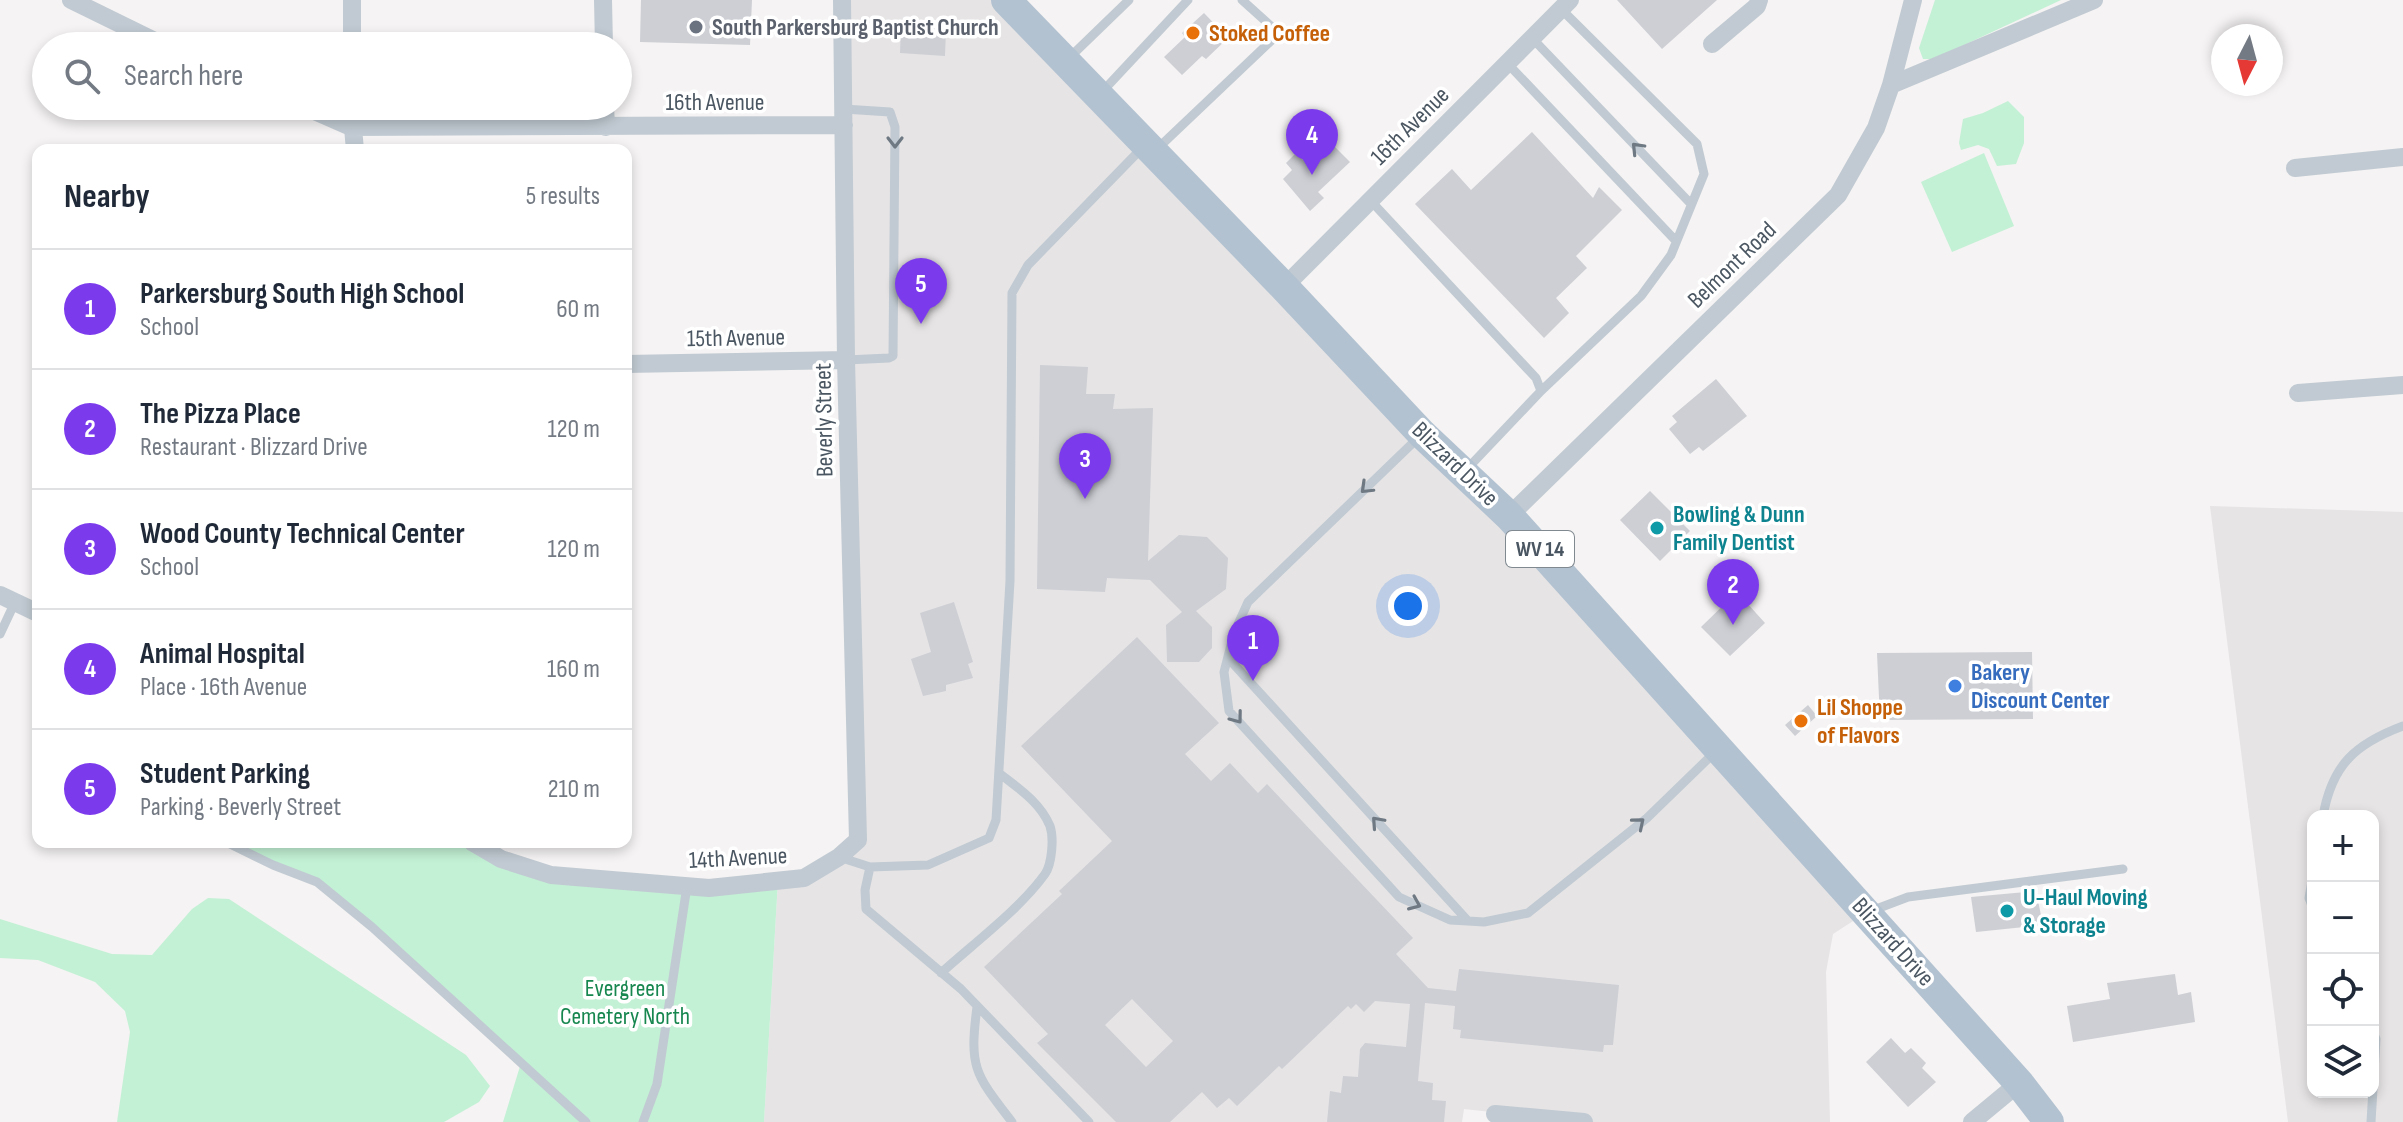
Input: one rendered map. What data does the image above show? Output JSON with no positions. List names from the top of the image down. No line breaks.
{"streets":{"main road":["Blizzard Drive","WV 14"],"street":["16th Avenue","Belmont Road","15th Avenue","Beverly Street","14th Avenue"]},"crossings":[["16th Avenue","Beverly Street"],["16th Avenue","Blizzard Drive"],["Belmont Road","Blizzard Drive"],["15th Avenue","Beverly Street"],["Beverly Street","14th Avenue"]],"parks":["Evergreen Cemetery North"],"places":["South Parkersburg Baptist Church","Stoked Coffee","Bowling & Dunn Family Dentist","Bakery Discount Center","Lil Shoppe of Flavors","U-Haul Moving & Storage"],"north":"bottom","page":{"search":"Search here","pins":["4","5","3","2","1"],"heading":["Nearby","5 results"],"list":[{"mark":"1","name":"Parkersburg South High School","note":"School","value":"60 m"},{"mark":"2","name":"The Pizza Place","note":"Restaurant · Blizzard Drive","value":"120 m"},{"mark":"3","name":"Wood County Technical Center","note":"School","value":"120 m"},{"mark":"4","name":"Animal Hospital","note":"Place · 16th Avenue","value":"160 m"},{"mark":"5","name":"Student Parking","note":"Parking · Beverly Street","value":"210 m"}],"map_buttons":["+","−"]}}
